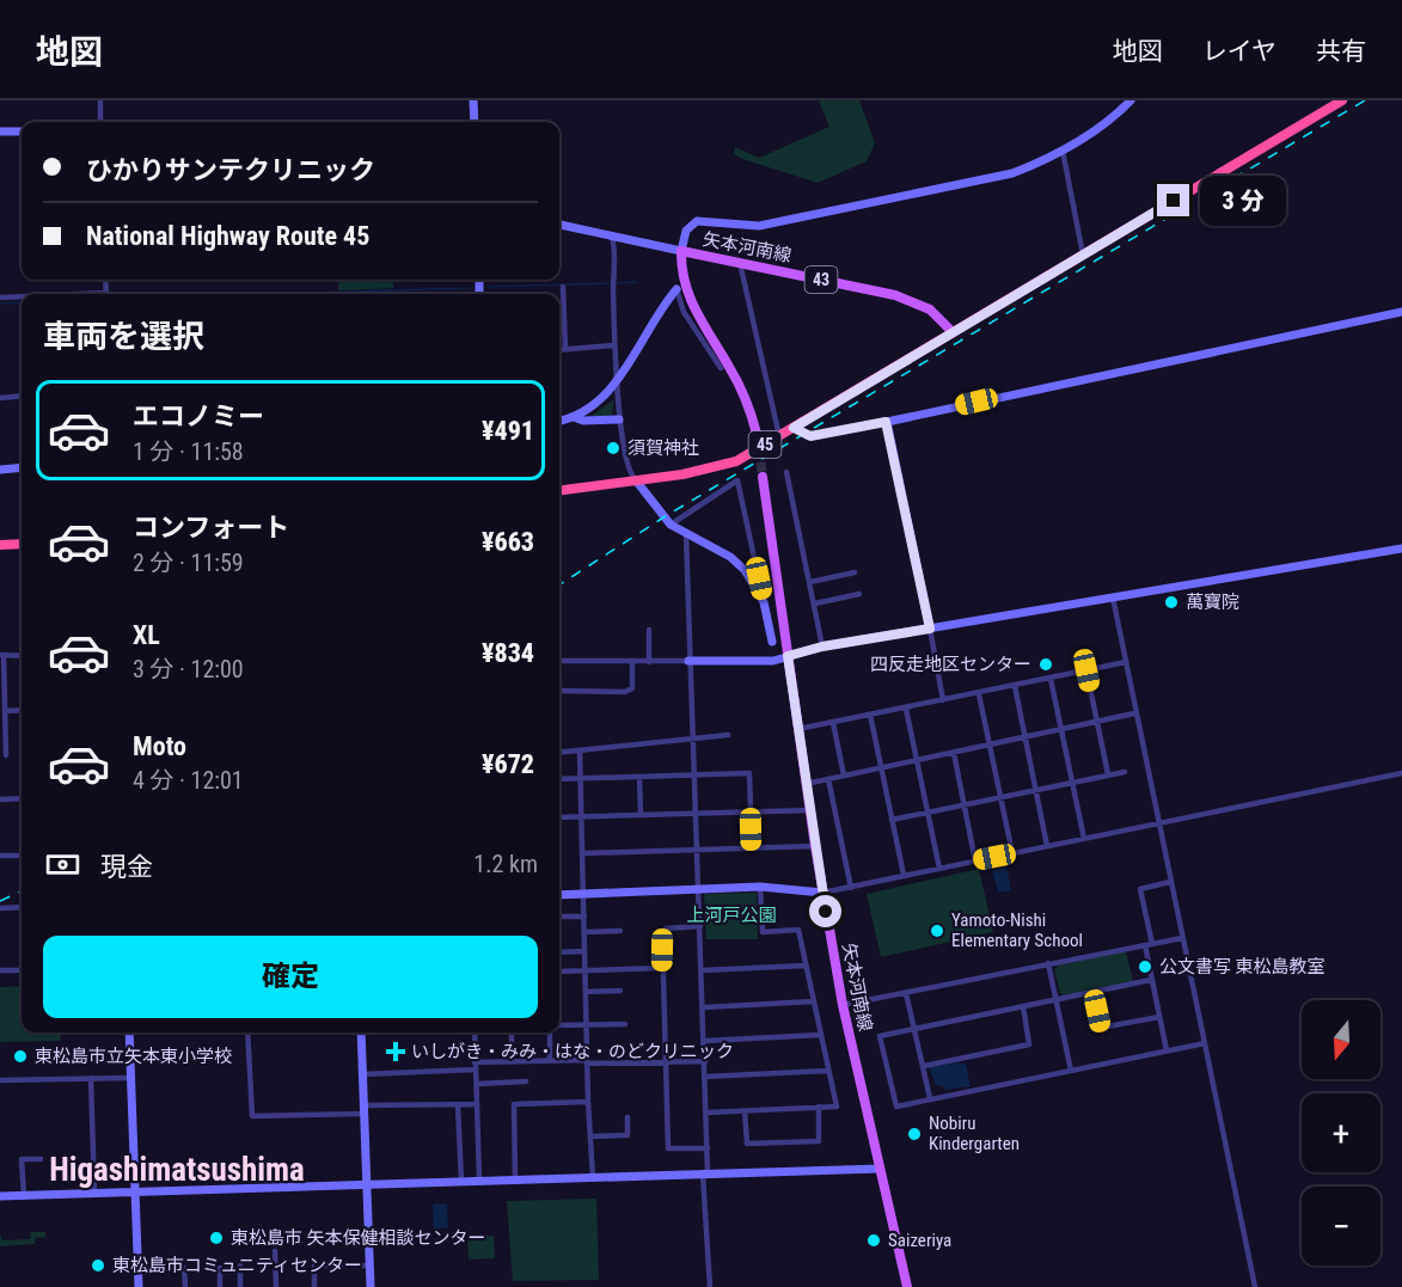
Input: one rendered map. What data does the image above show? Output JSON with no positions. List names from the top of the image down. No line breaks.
{"streets":{"highway":["45"],"main road":["矢本河南線","43"]},"crossings":[["矢本河南線","45"]],"districts":["Higashimatsushima"],"parks":["上河戸公園"],"places":{"other":["須賀神社","萬寶院","四反走地区センター","Yamoto-Nishi Elementary School","公文書写 東松島教室","東松島市立矢本東小学校","Nobiru Kindergarten","東松島市 矢本保健相談センター","Saizeriya","東松島市コミュニティセンター"],"health":["いしがき・みみ・はな・のどクリニック"]},"north":"bottom","page":{"header":"地図","nav":["地図","レイヤ","共有"],"banner":["ひかりサンテクリニック","National Highway Route 45"],"bubble":"3 分","heading":"車両を選択","list":[{"name":"エコノミー","note":"1 分 · 11:58","value":"¥491"},{"name":"コンフォート","note":"2 分 · 11:59","value":"¥663"},{"name":"XL","note":"3 分 · 12:00","value":"¥834"},{"name":"Moto","note":"4 分 · 12:01","value":"¥672"}],"pay":["現金","1.2 km"],"buttons":"確定","map_buttons":["+","−"]}}
